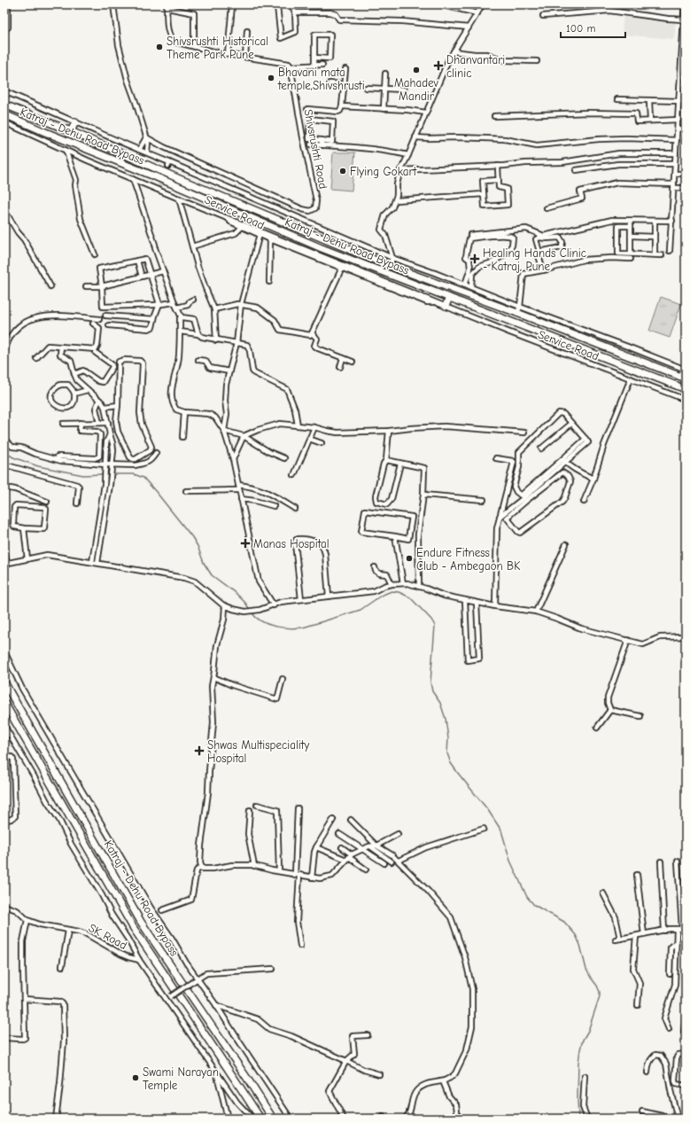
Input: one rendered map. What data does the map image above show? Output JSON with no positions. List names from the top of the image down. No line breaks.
{"streets":{"highway":["Katraj - Dehu Road Bypass"],"street":["Shivsrushti Road","Service Road","SK Road"]},"places":{"other":["Shivsrushti Historical Theme Park Pune","Mahadev Mandir","Bhavani mata temple,Shivshrusti","Flying Gokart","Endure Fitness Club - Ambegaon BK","Swami Narayan Temple"],"health":["Dhanvantari clinic","Healing Hands Clinic - Katraj, Pune","Manas Hospital","Shwas Multispeciality Hospital"]},"scale_bar":"100 m"}
